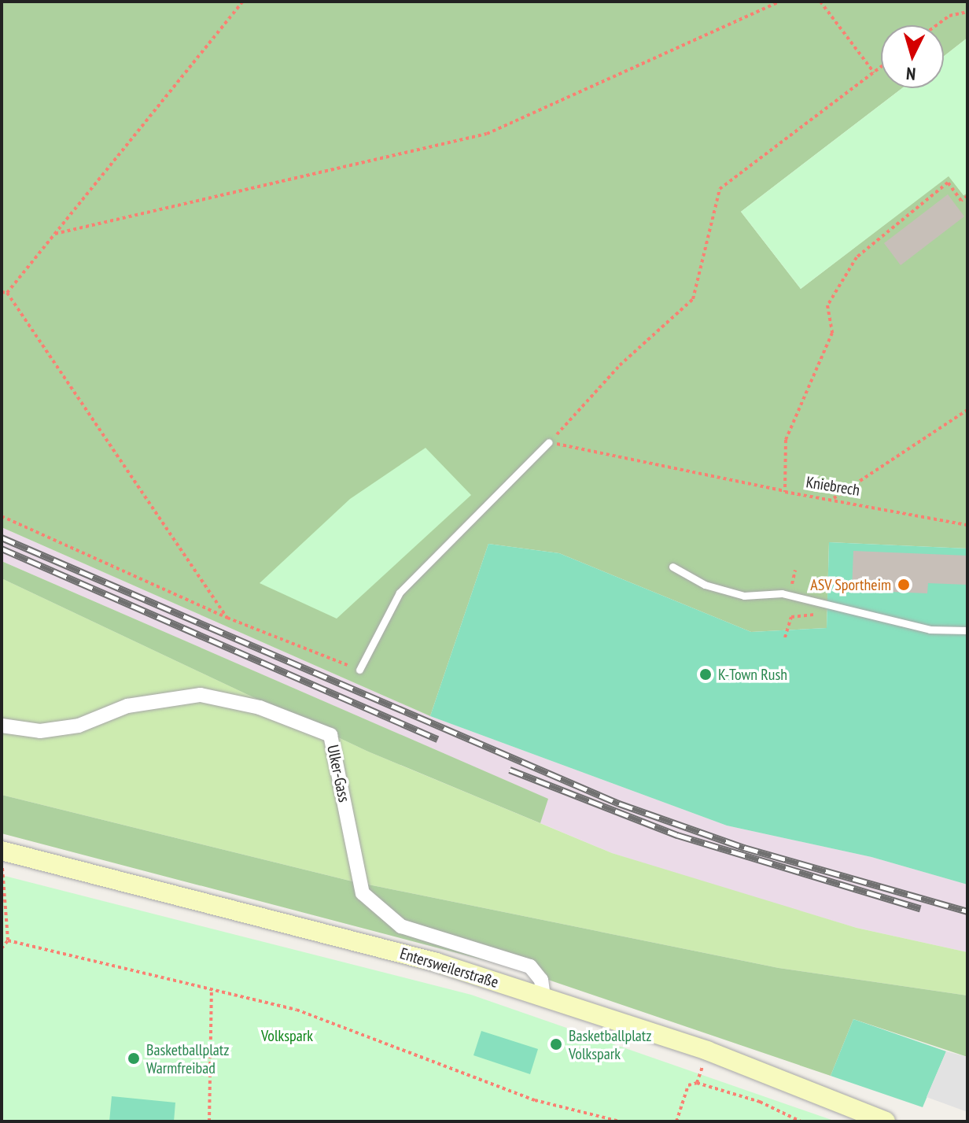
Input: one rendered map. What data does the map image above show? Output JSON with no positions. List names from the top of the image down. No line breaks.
{"streets":{"main road":["Entersweilerstraße"],"street":["Ulker-Gass"],"path":["Kniebrech"]},"crossings":[["Ulker-Gass","Entersweilerstraße"]],"parks":["Volkspark"],"places":["ASV Sportheim","K-Town Rush","Basketballplatz Volkspark","Basketballplatz Warmfreibad"],"north":"bottom"}
